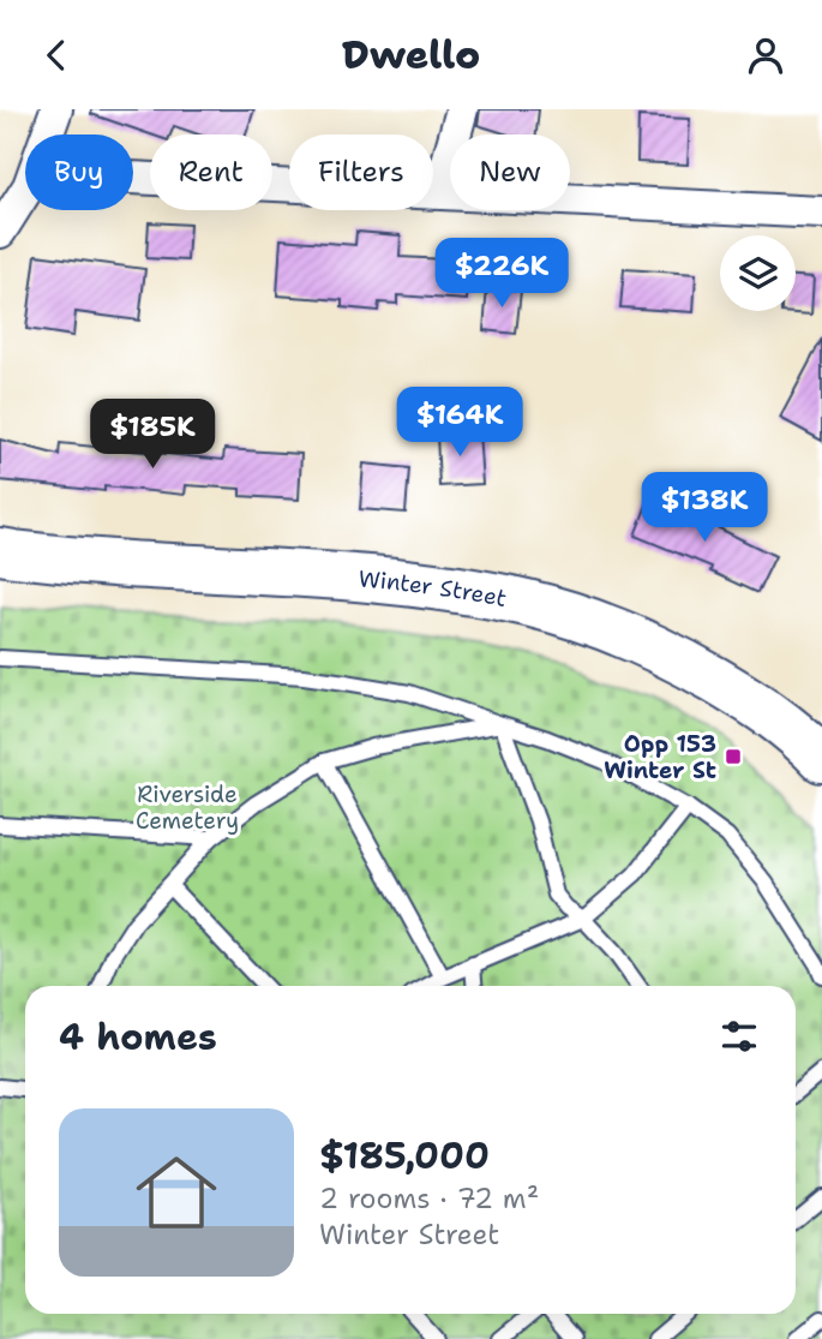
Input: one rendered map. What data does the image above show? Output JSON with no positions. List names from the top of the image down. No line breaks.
{"streets":{"main road":["Winter Street"]},"parks":["Riverside Cemetery"],"places":{"transit":["Opp 153 Winter St"]},"page":{"header":"Dwello","chip":["Buy","Rent","Filters","New"],"price":["$226K","$164K","$185K","$138K"],"heading":"4 homes","list":[{"name":"$185,000","note":"2 rooms · 72 m² · Winter Street"}]}}
